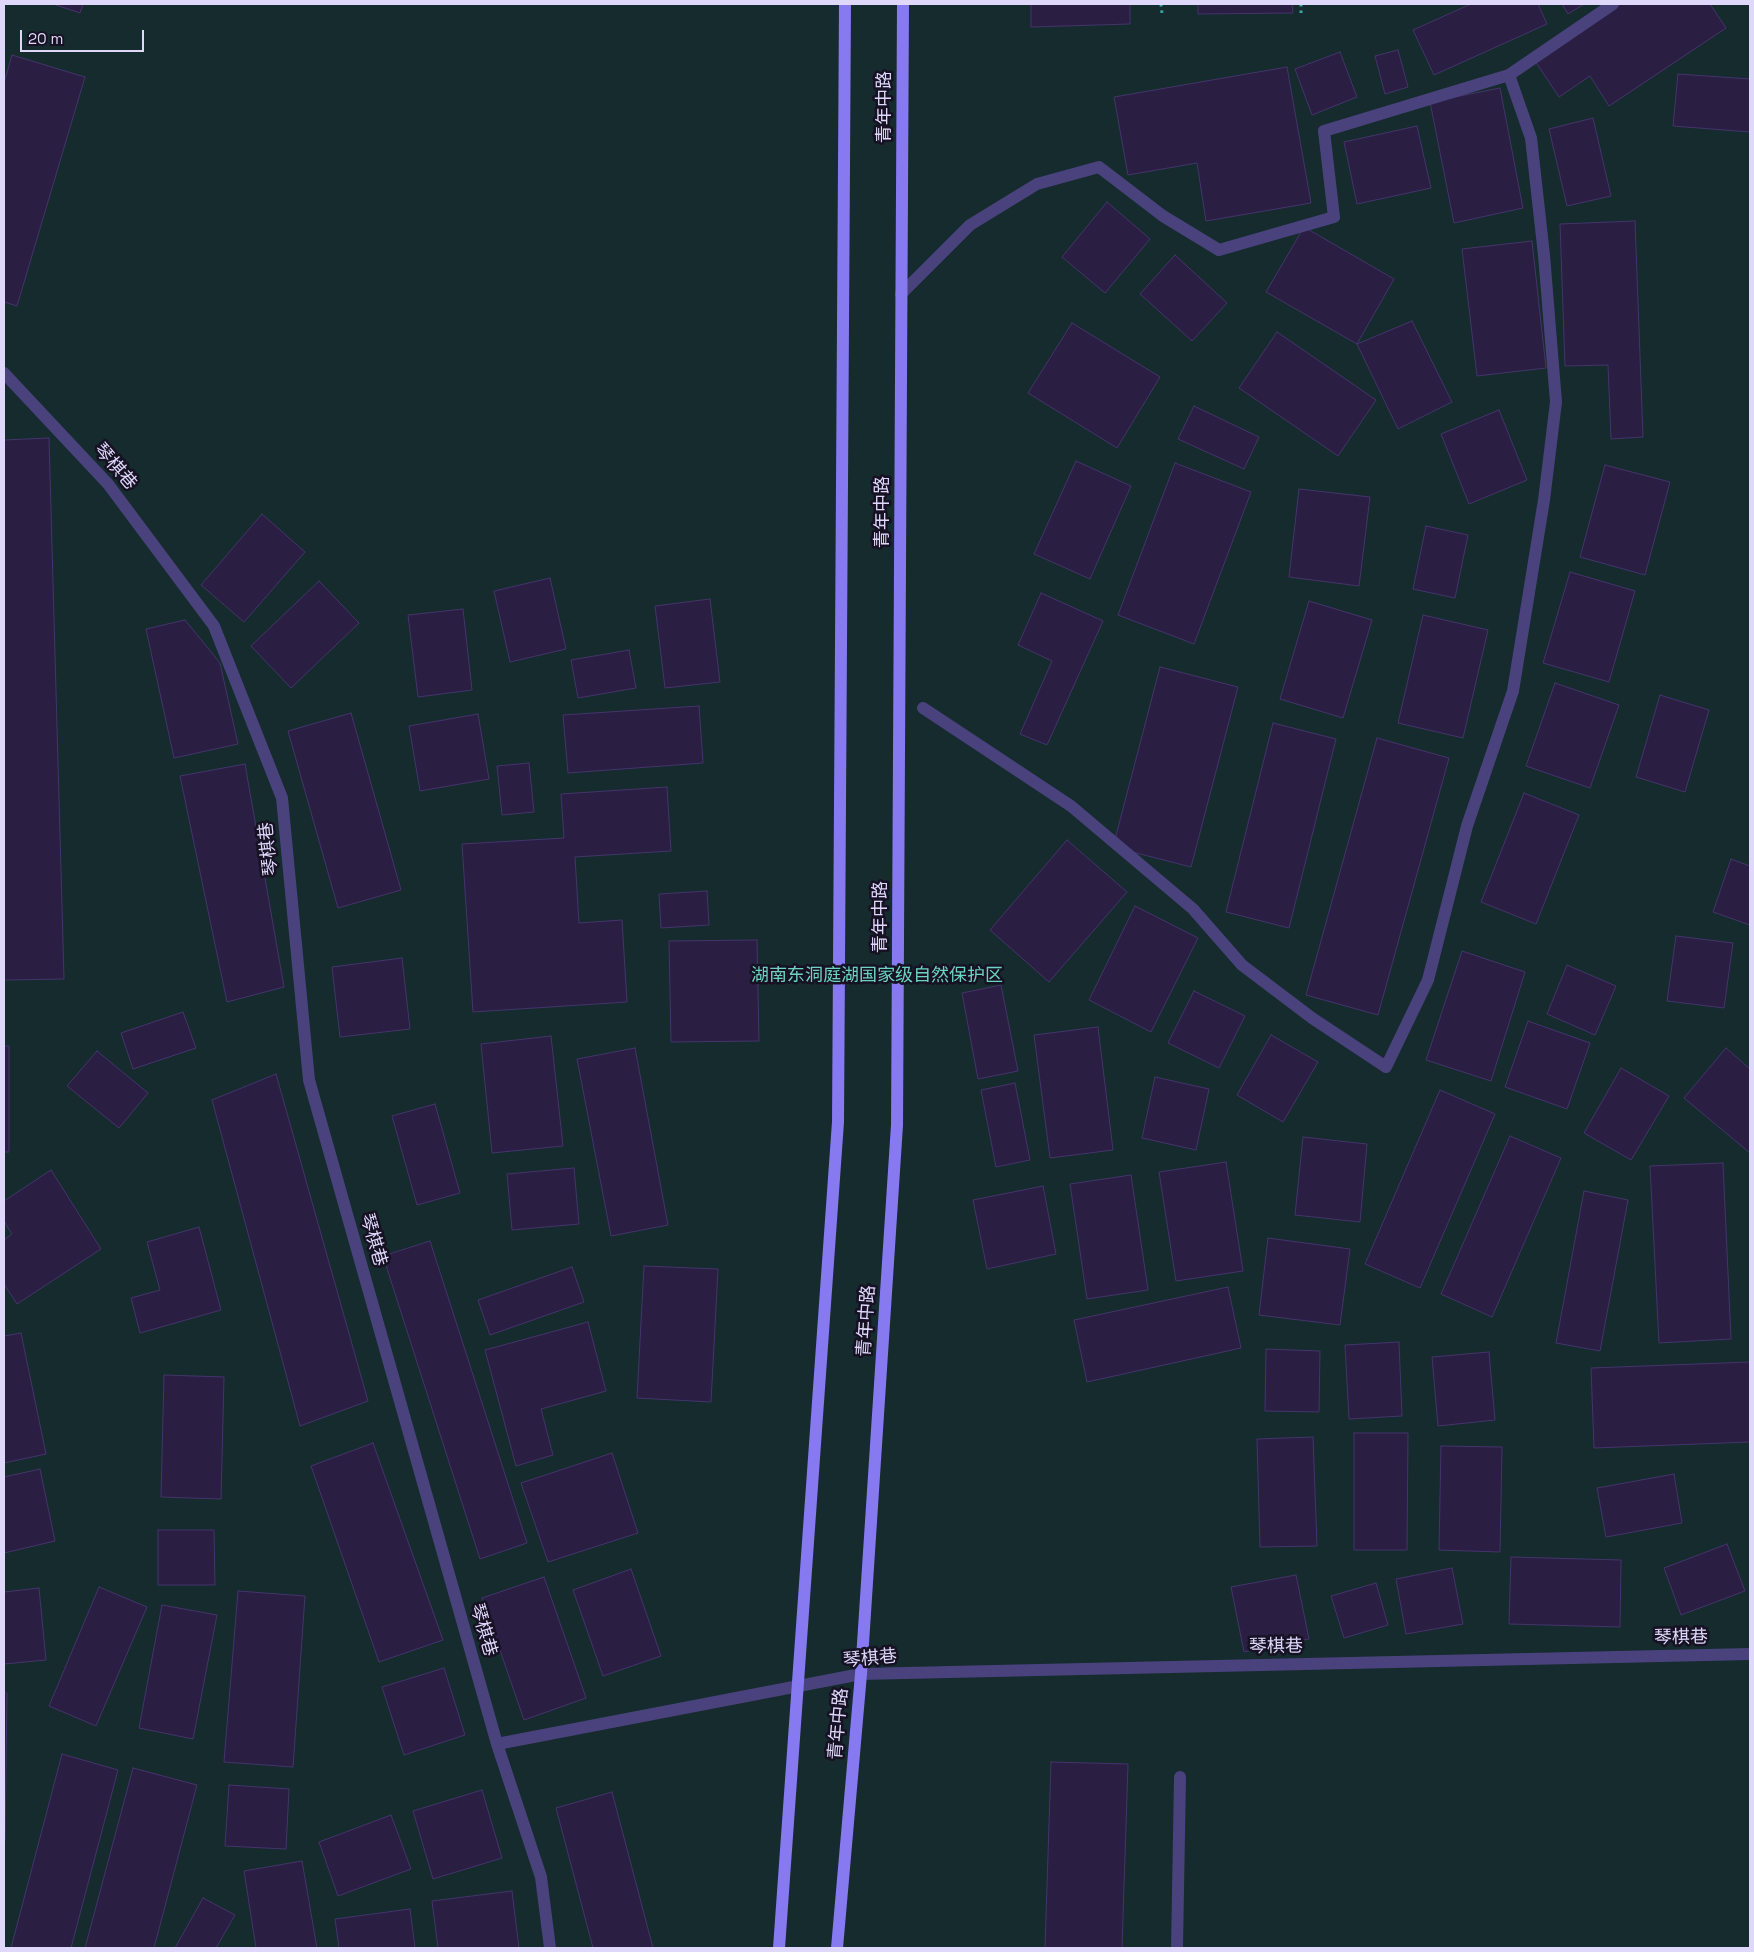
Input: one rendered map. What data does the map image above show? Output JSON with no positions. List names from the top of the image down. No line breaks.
{"streets":{"main road":["青年中路"],"street":["琴棋巷"]},"crossings":[["青年中路","琴棋巷"]],"parks":["湖南东洞庭湖国家级自然保护区"],"scale_bar":"20 m"}
